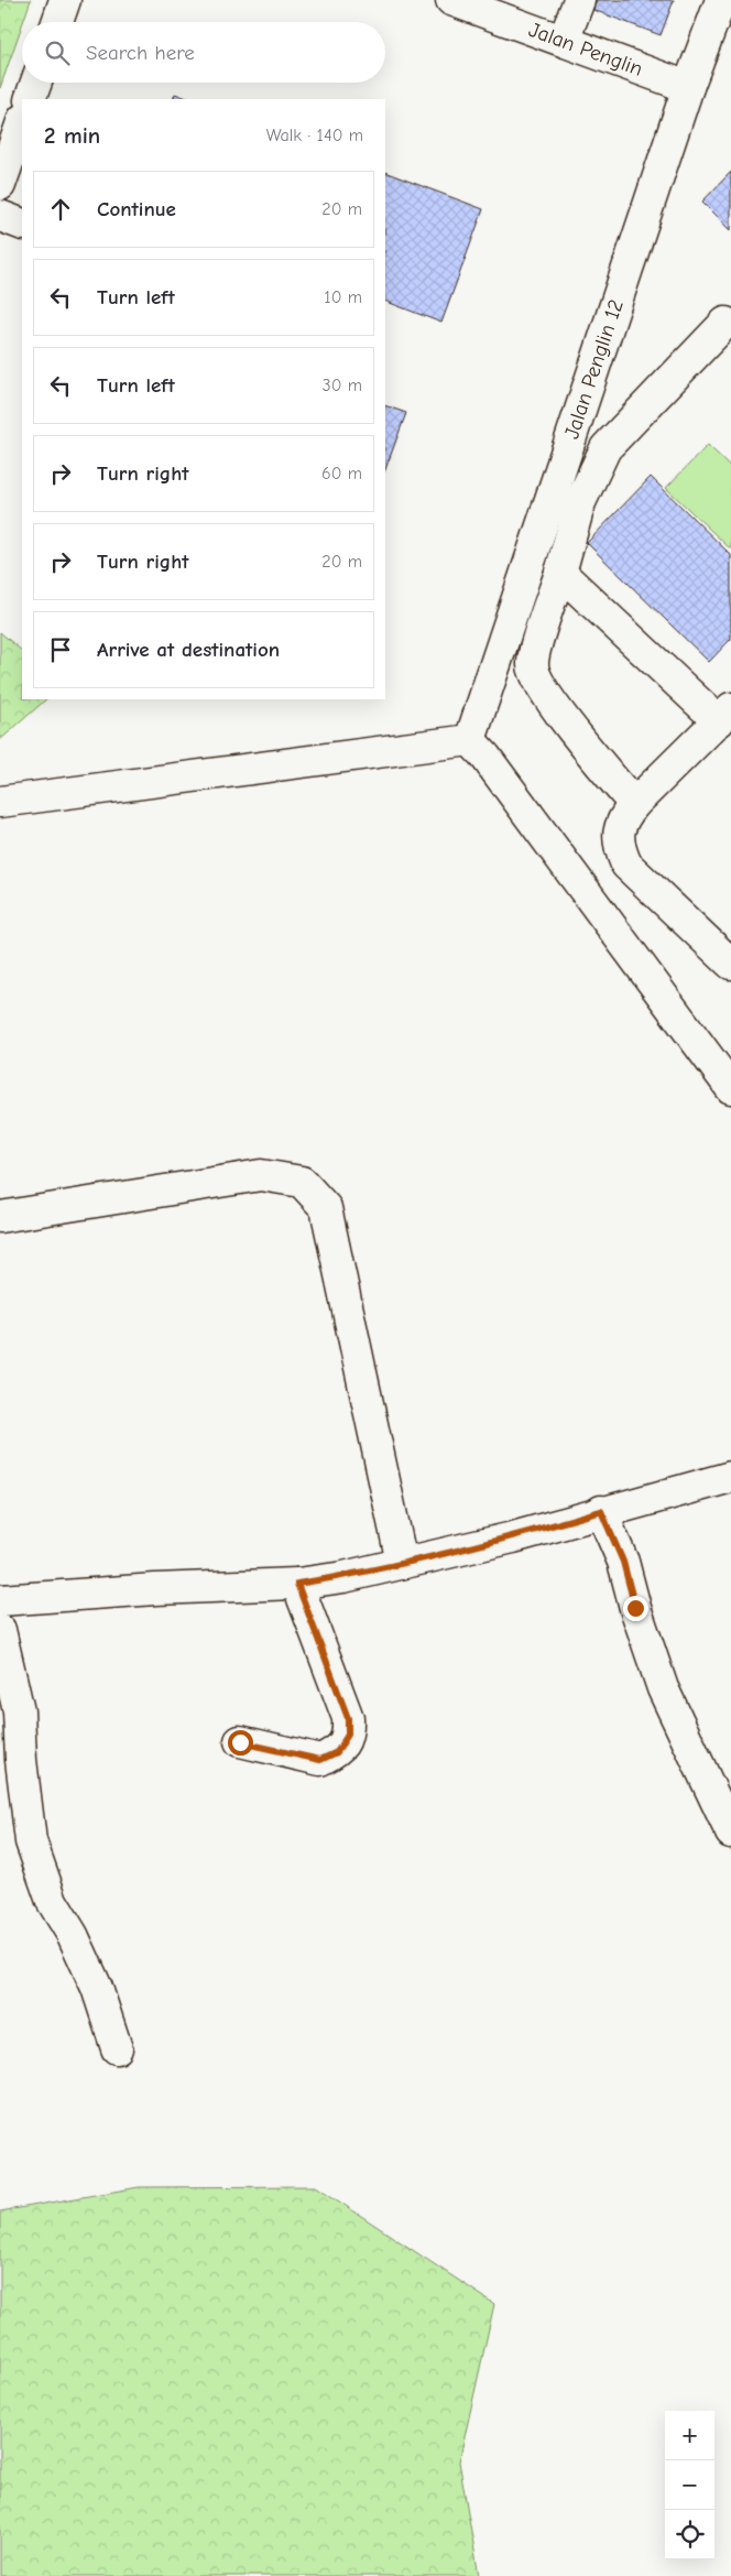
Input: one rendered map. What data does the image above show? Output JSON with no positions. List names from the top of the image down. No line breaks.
{"streets":{"street":["Jalan Penglin","Jalan Penglin 12"]},"crossings":[["Jalan Penglin","Jalan Penglin 12"]],"page":{"search":"Search here","heading":["2 min","Walk · 140 m"],"list":[["Continue","20 m"],["Turn left","10 m"],["Turn left","30 m"],["Turn right","60 m"],["Turn right","20 m"],"Arrive at destination"],"map_buttons":["+","−"]}}
